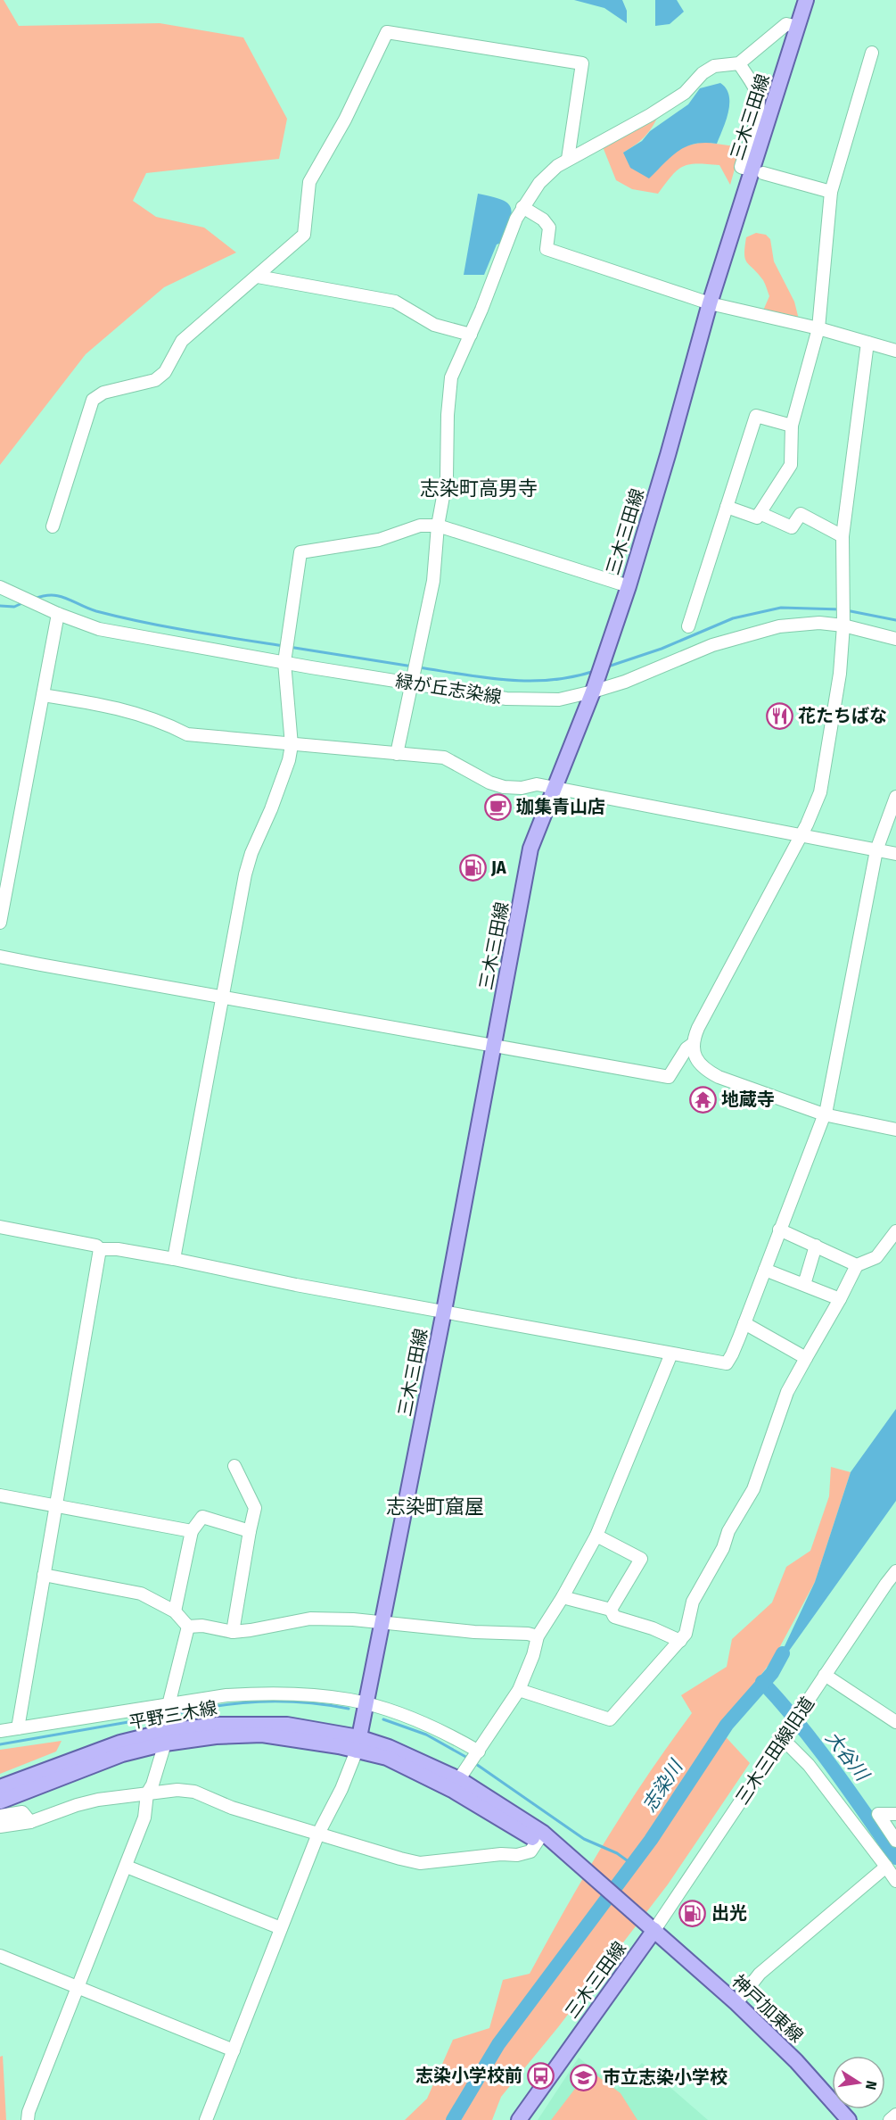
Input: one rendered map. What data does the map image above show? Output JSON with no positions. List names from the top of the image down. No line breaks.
{"streets":{"main road":["三木三田線","平野三木線","神戸加東線"],"street":["緑が丘志染線","三木三田線旧道"]},"crossings":[["三木三田線","緑が丘志染線"],["三木三田線","平野三木線"],["三木三田線","三木三田線旧道"],["三木三田線","神戸加東線"],["三木三田線旧道","神戸加東線"]],"districts":["志染町高男寺","志染町窟屋"],"water":["大谷川","志染川"],"places":{"restaurant":["花たちばな"],"cafe":["珈集青山店"],"fuel station":["JA","出光"],"temple":["地蔵寺"],"bus stop":["志染小学校前"],"school or university":["市立志染小学校"]},"north":"right"}
